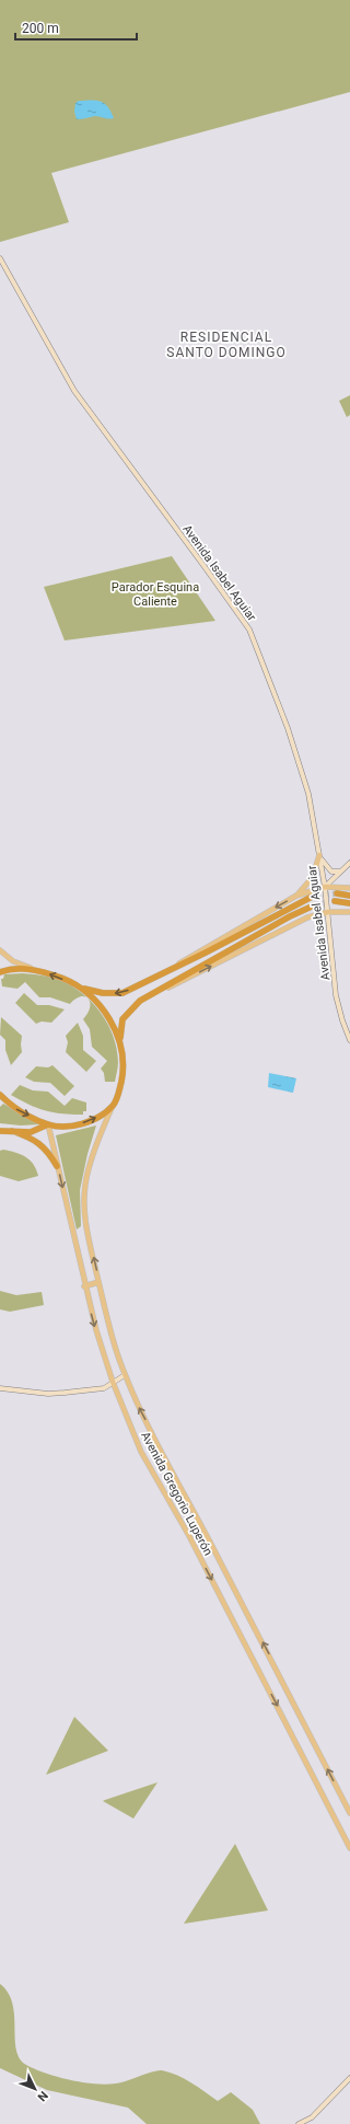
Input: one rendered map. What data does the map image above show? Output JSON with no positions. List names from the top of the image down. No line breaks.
{"streets":{"main road":["Avenida Isabel Aguiar","Avenida Gregorio Luperón"]},"districts":["RESIDENCIAL SANTO DOMINGO"],"parks":["Parador Esquina Caliente"],"scale_bar":"200 m","north":"bottom right"}
